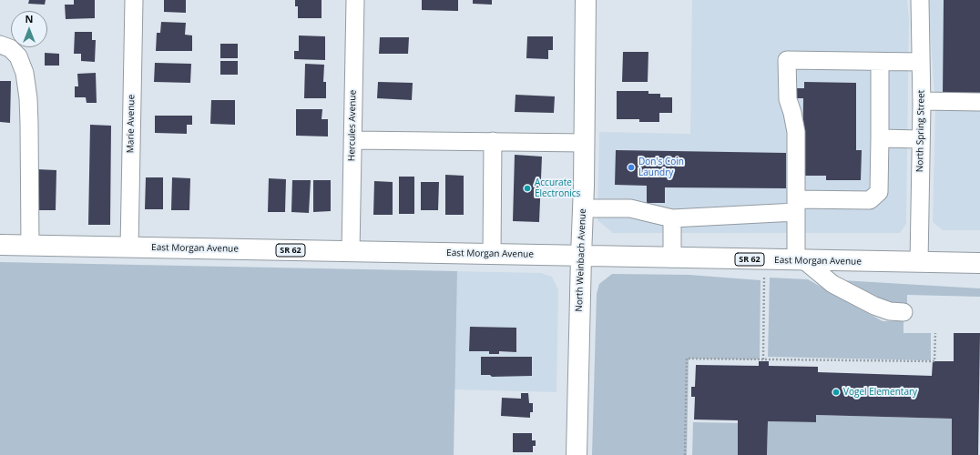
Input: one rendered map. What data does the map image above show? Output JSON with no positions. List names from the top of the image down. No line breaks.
{"streets":{"main road":["East Morgan Avenue","SR 62","North Weinbach Avenue"],"street":["Marie Avenue","Hercules Avenue","North Spring Street"]},"crossings":[["Marie Avenue","East Morgan Avenue"],["Hercules Avenue","East Morgan Avenue"],["North Spring Street","East Morgan Avenue"],["East Morgan Avenue","North Weinbach Avenue"]],"places":["Don's Coin Laundry","Accurate Electronics","Vogel Elementary"],"north":"top"}
